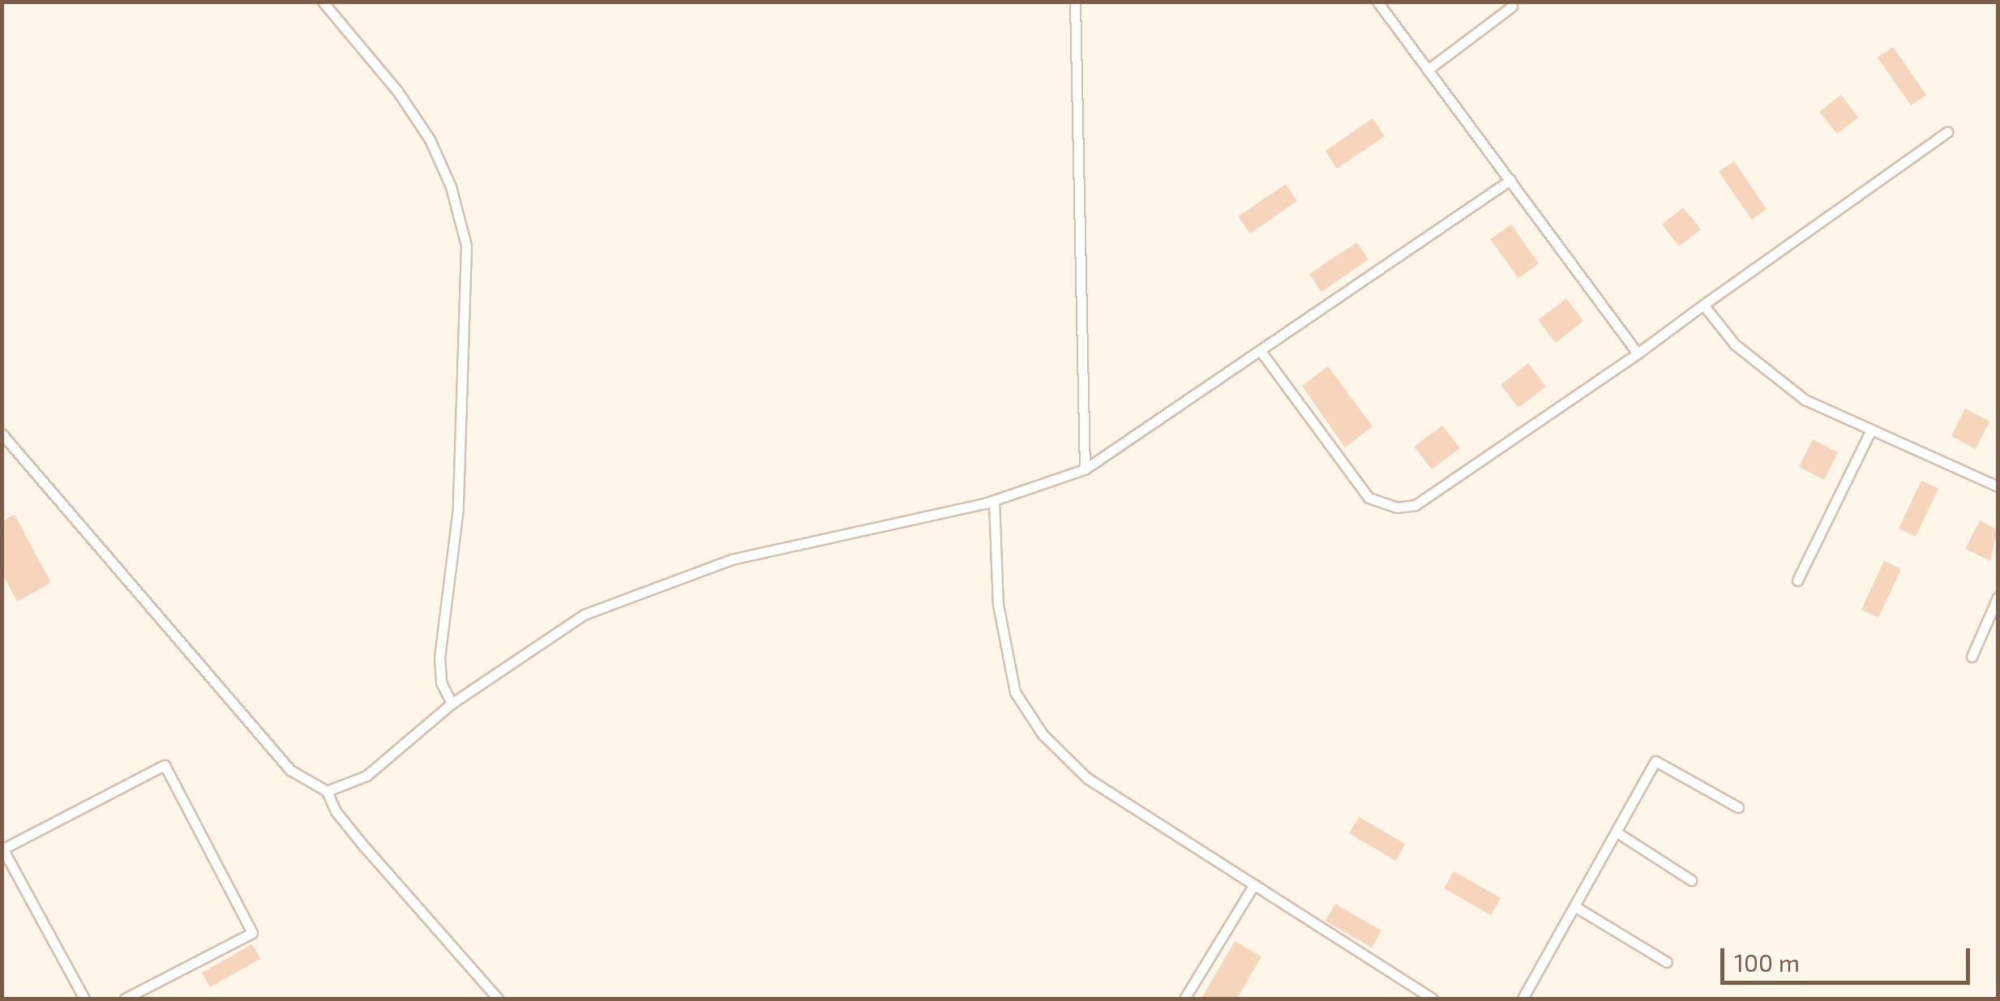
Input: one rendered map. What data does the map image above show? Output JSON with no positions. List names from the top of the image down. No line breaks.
{"scale_bar":"100 m"}
